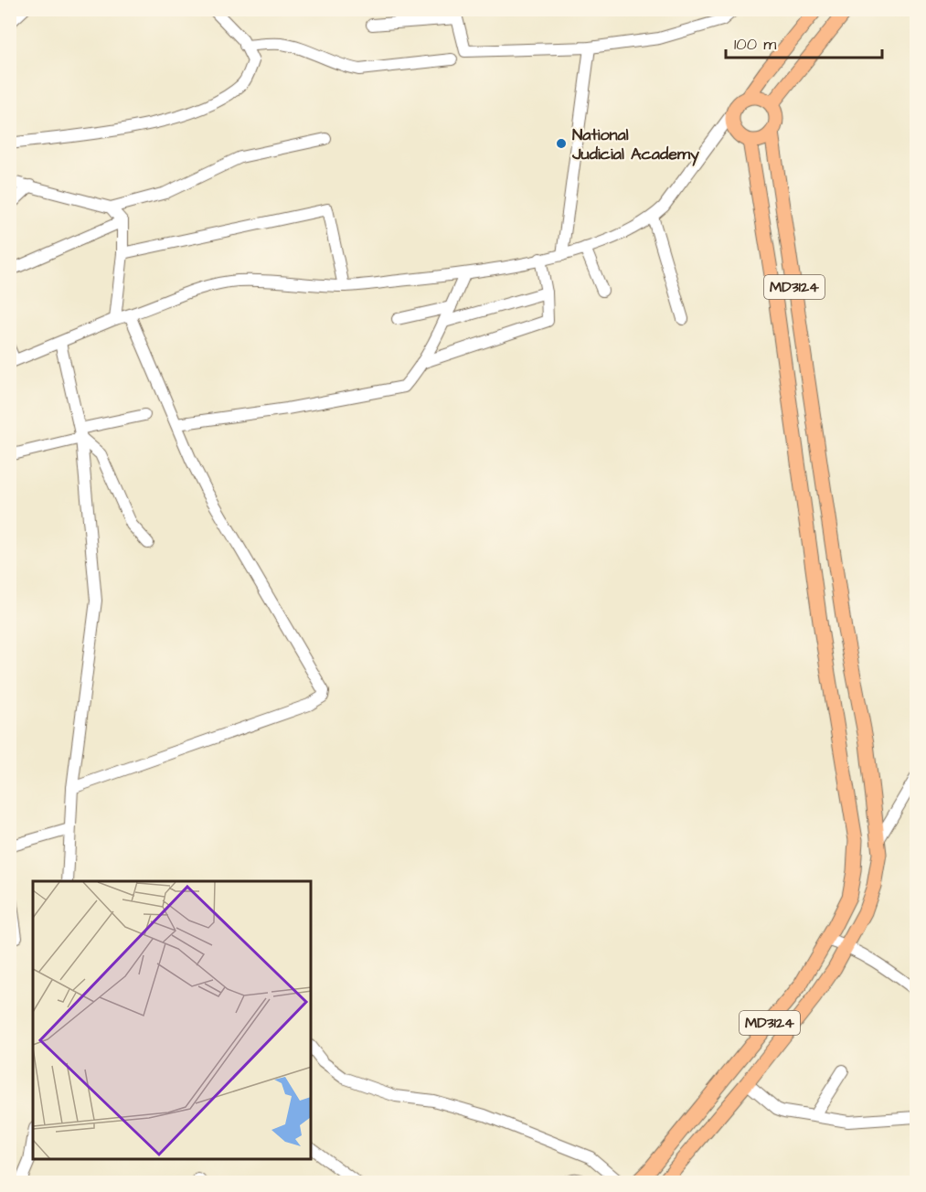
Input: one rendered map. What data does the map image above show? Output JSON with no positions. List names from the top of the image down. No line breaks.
{"streets":{"main road":["MD3124"]},"places":["National Judicial Academy"],"scale_bar":"100 m"}
